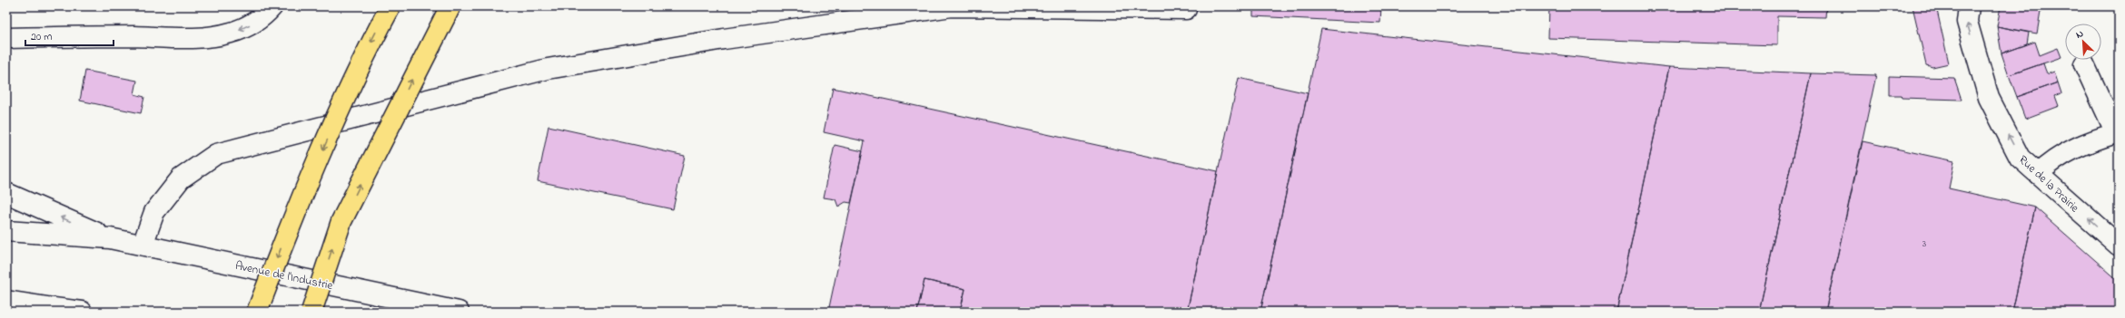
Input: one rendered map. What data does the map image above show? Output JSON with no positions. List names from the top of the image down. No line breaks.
{"streets":{"street":["Rue de la Prairie","Avenue de l'Industrie"]},"one_way":["Rue de la Prairie"],"house_numbers":["3"],"scale_bar":"20 m","north":"top left"}
